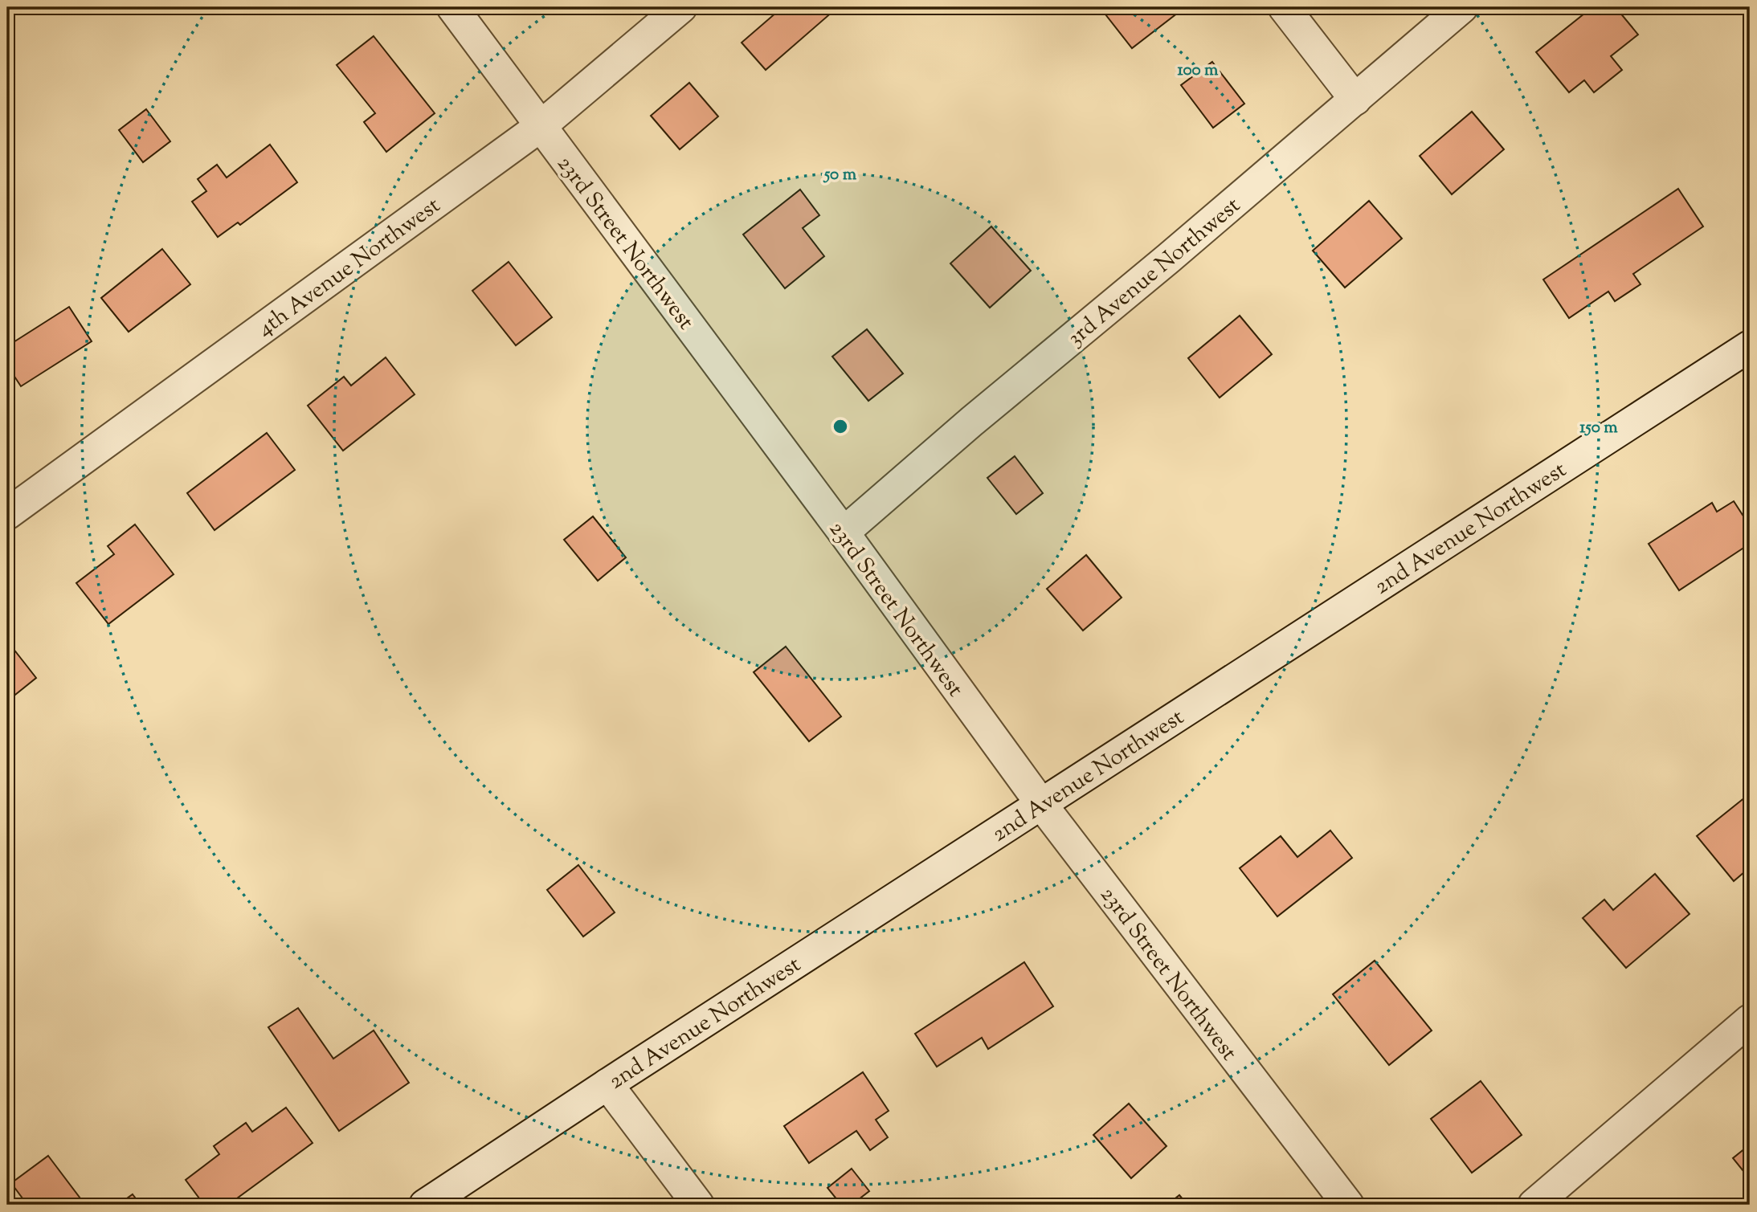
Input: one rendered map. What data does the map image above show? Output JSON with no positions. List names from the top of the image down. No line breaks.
{"streets":{"street":["23rd Street Northwest","4th Avenue Northwest","3rd Avenue Northwest","2nd Avenue Northwest"]},"crossings":[["23rd Street Northwest","4th Avenue Northwest"],["23rd Street Northwest","3rd Avenue Northwest"],["23rd Street Northwest","2nd Avenue Northwest"]],"rings":["100 m","50 m","150 m"]}
